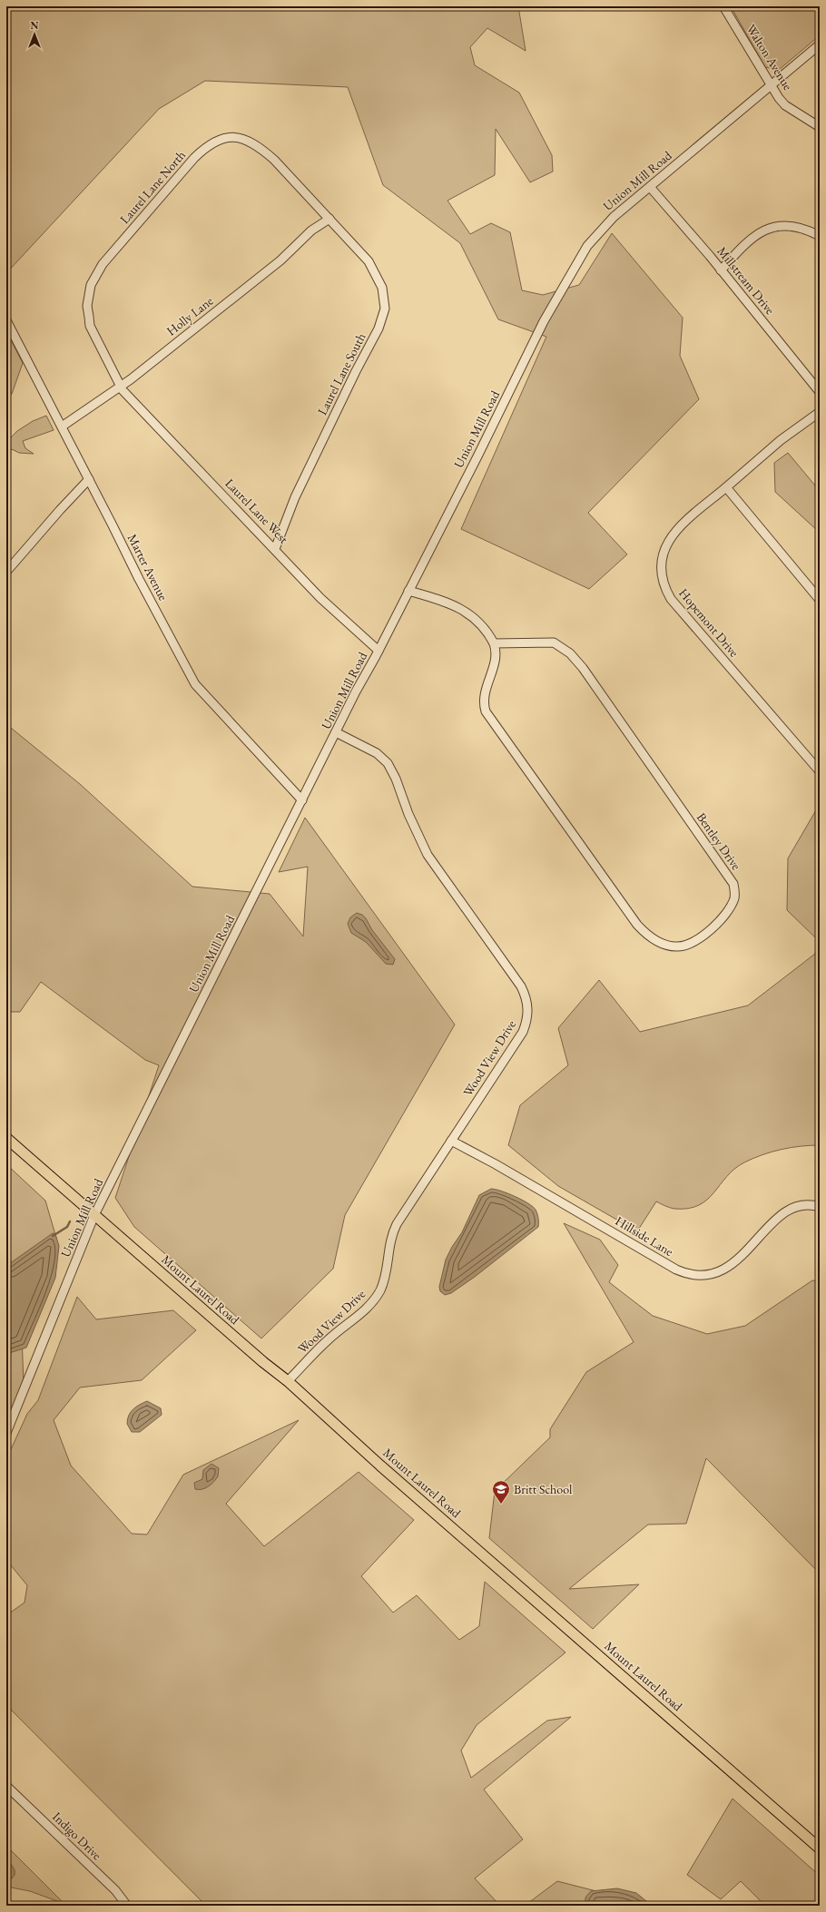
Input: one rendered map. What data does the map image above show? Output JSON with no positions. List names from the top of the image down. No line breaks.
{"streets":{"main road":["Mount Laurel Road"],"street":["Walton Avenue","Union Mill Road","Laurel Lane North","Millstream Drive","Holly Lane","Laurel Lane South","Laurel Lane West","Marter Avenue","Hopemont Drive","Bentley Drive","Wood View Drive","Hillside Lane","Indigo Drive"]},"crossings":[["Walton Avenue","Union Mill Road"],["Union Mill Road","Millstream Drive"],["Union Mill Road","Laurel Lane West"],["Union Mill Road","Marter Avenue"],["Union Mill Road","Bentley Drive"],["Union Mill Road","Wood View Drive"],["Union Mill Road","Mount Laurel Road"],["Laurel Lane North","Holly Lane"],["Laurel Lane North","Laurel Lane South"],["Laurel Lane North","Laurel Lane West"],["Holly Lane","Laurel Lane South"],["Holly Lane","Laurel Lane West"],["Holly Lane","Marter Avenue"],["Laurel Lane South","Laurel Lane West"],["Wood View Drive","Hillside Lane"],["Wood View Drive","Mount Laurel Road"]],"places":{"school or university":["Britt School"]},"north":"top"}
